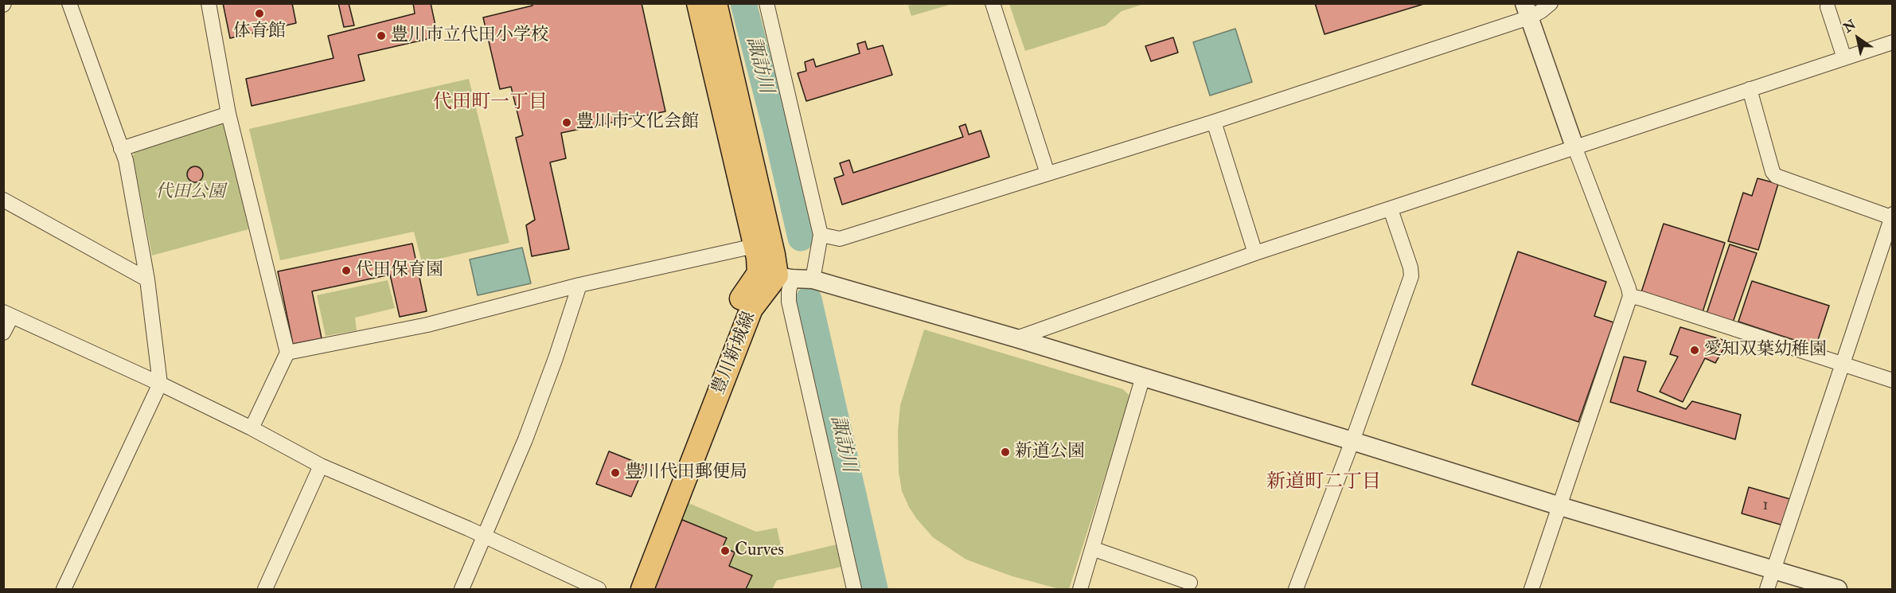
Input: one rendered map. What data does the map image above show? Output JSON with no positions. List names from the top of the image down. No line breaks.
{"streets":{"main road":["豊川新城線"]},"districts":["代田町一丁目","新道町二丁目"],"water":["諏訪川"],"parks":["代田公園"],"places":["体育館","豊川市立代田小学校","豊川市文化会館","代田保育園","愛知双葉幼稚園","新道公園","豊川代田郵便局","Curves"],"house_numbers":["1"],"north":"top left"}
